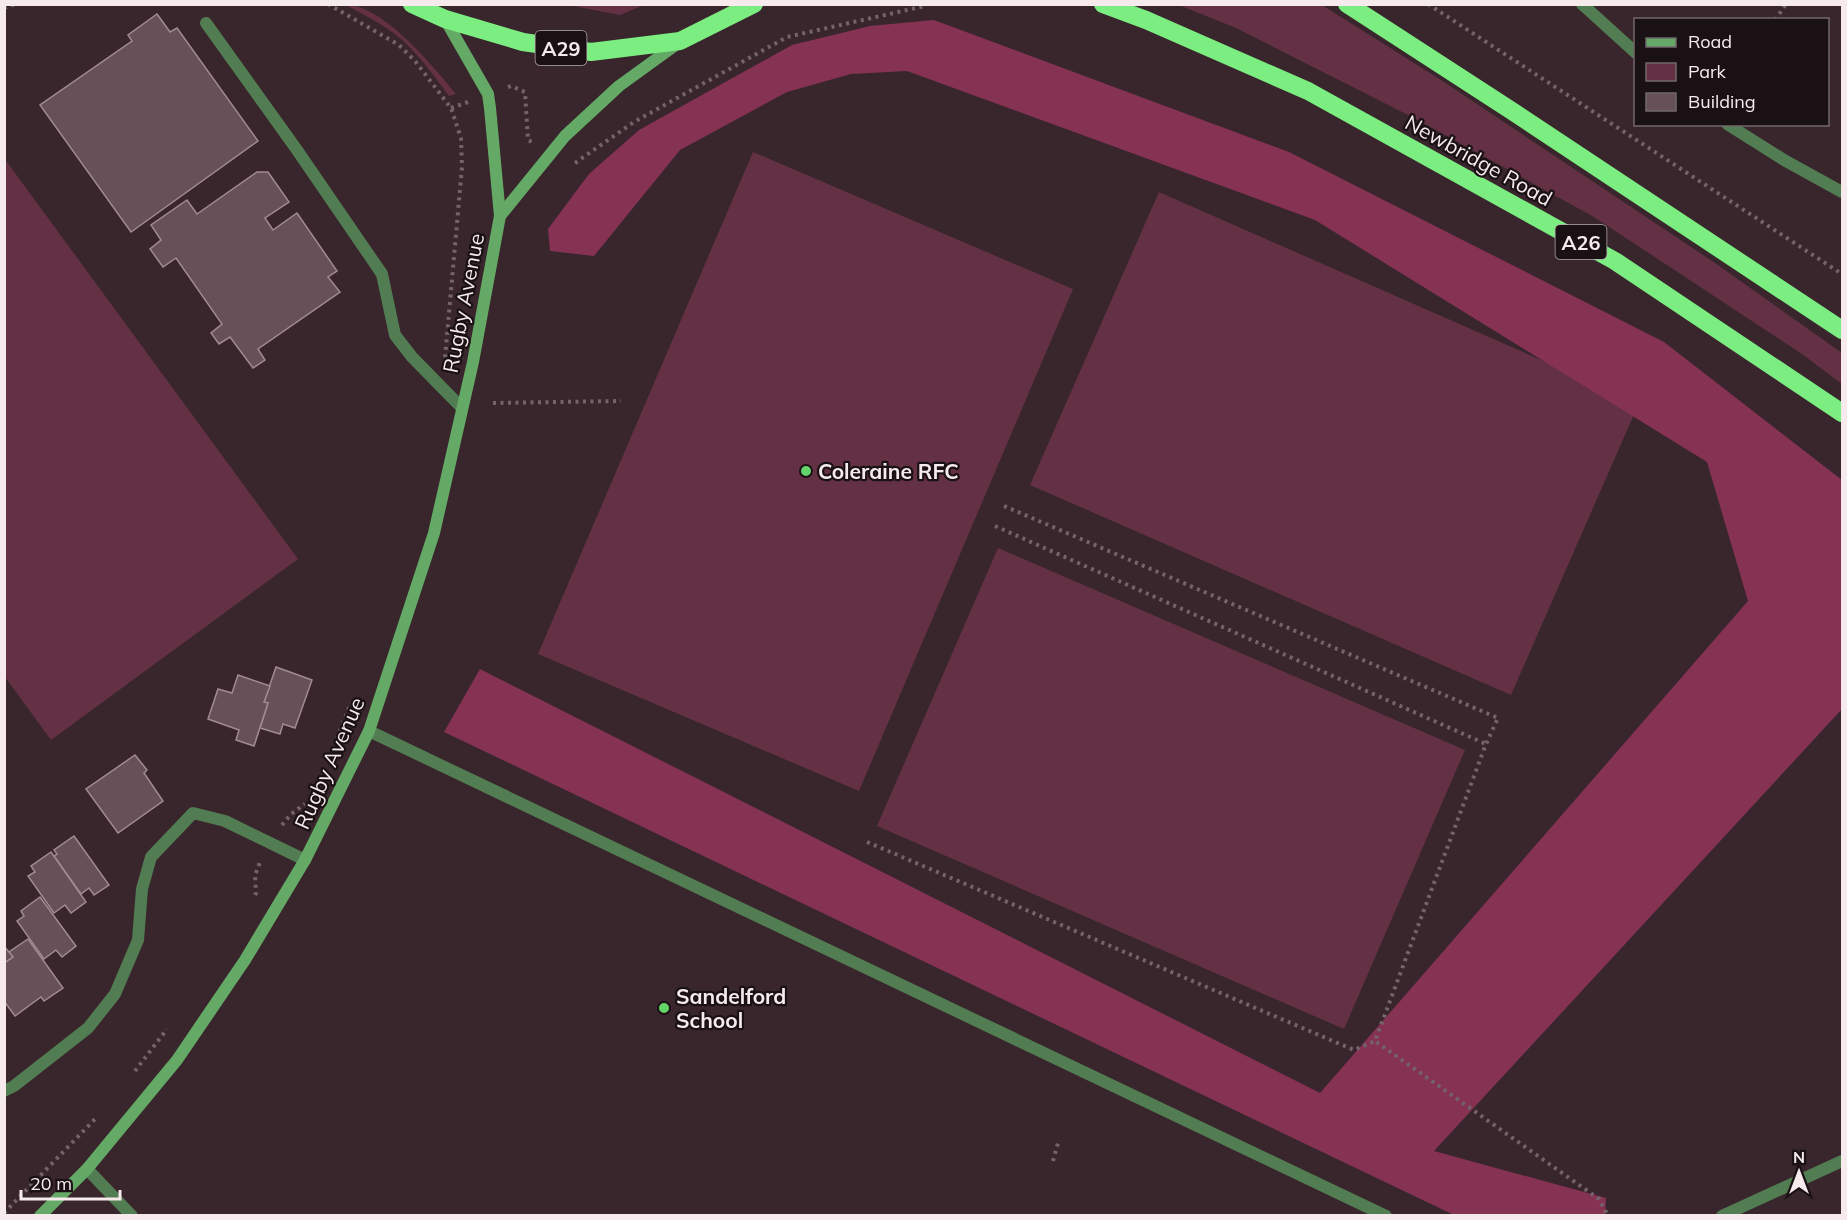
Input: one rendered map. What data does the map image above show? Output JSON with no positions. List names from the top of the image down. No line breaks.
{"streets":{"highway":["A29","Newbridge Road","A26"],"street":["Rugby Avenue"]},"crossings":[["A29","Rugby Avenue"]],"places":["Coleraine RFC","Sandelford School"],"legend":["Road","Park","Building"],"scale_bar":"20 m","north":"top"}
